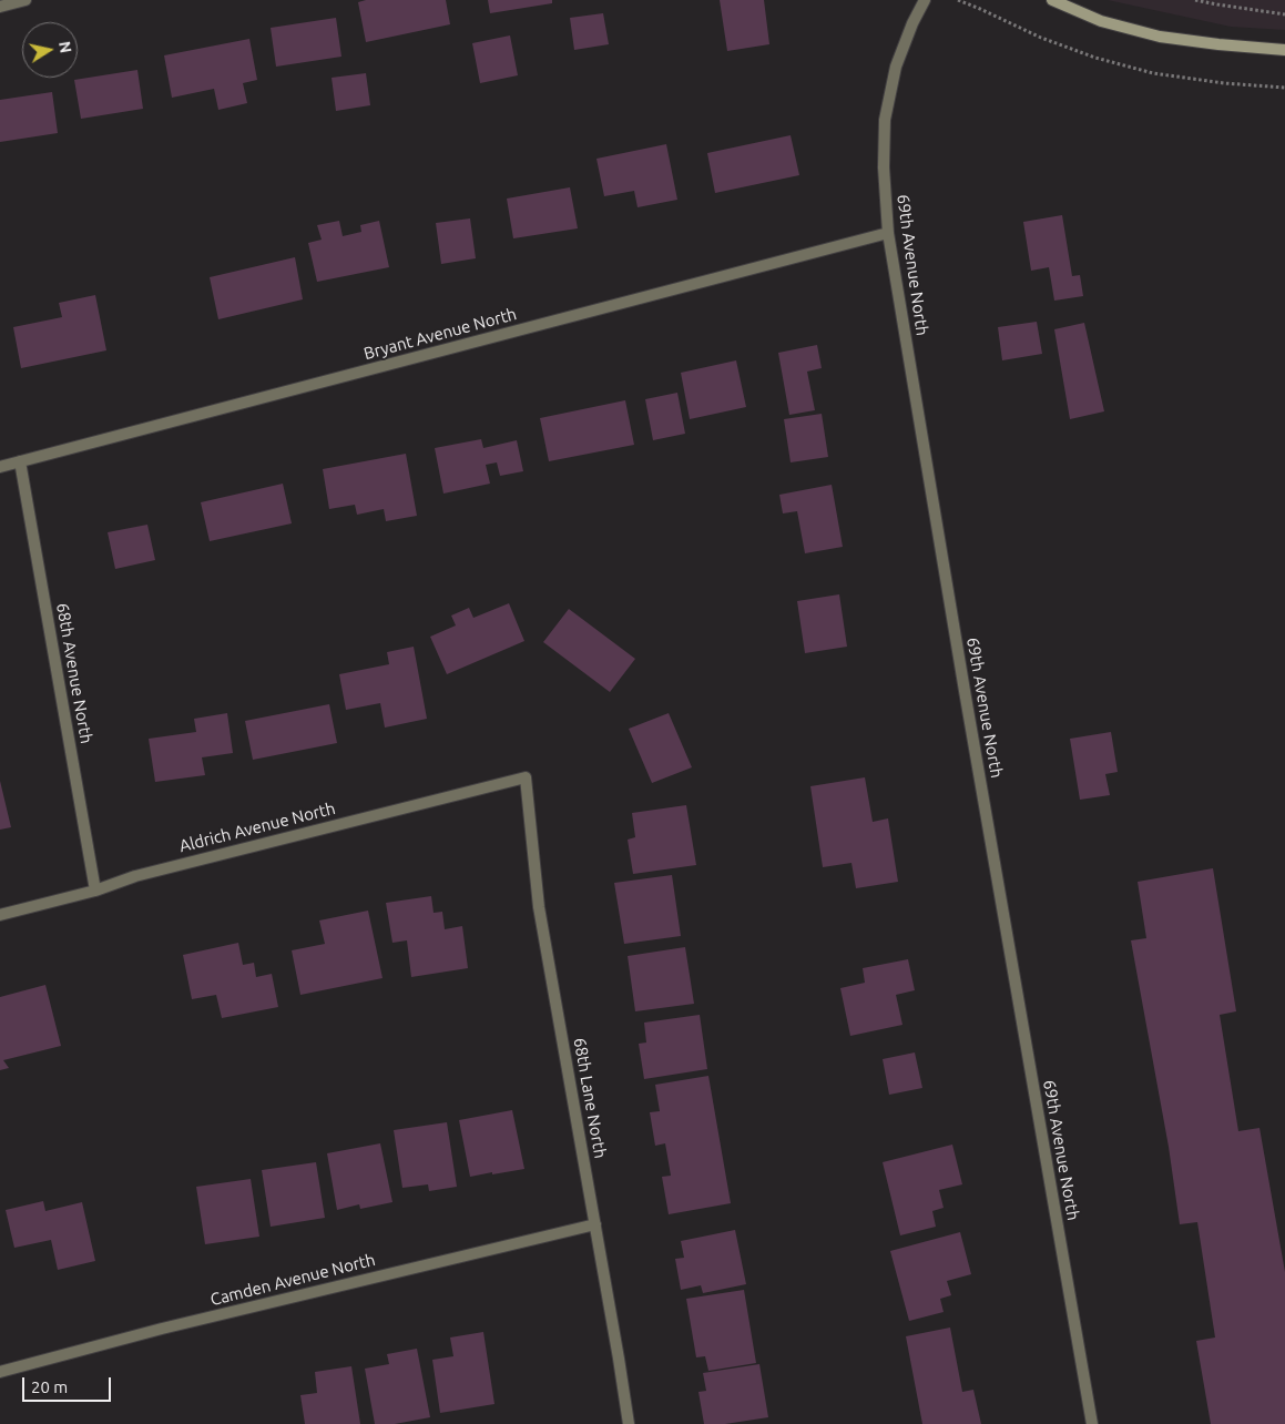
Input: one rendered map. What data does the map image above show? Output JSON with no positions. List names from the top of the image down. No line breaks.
{"streets":{"street":["69th Avenue North","Bryant Avenue North","68th Avenue North","Aldrich Avenue North","68th Lane North","Camden Avenue North"]},"crossings":[["69th Avenue North","Bryant Avenue North"],["Bryant Avenue North","68th Avenue North"],["68th Avenue North","Aldrich Avenue North"],["Aldrich Avenue North","68th Lane North"],["68th Lane North","Camden Avenue North"]],"scale_bar":"20 m","north":"right"}
